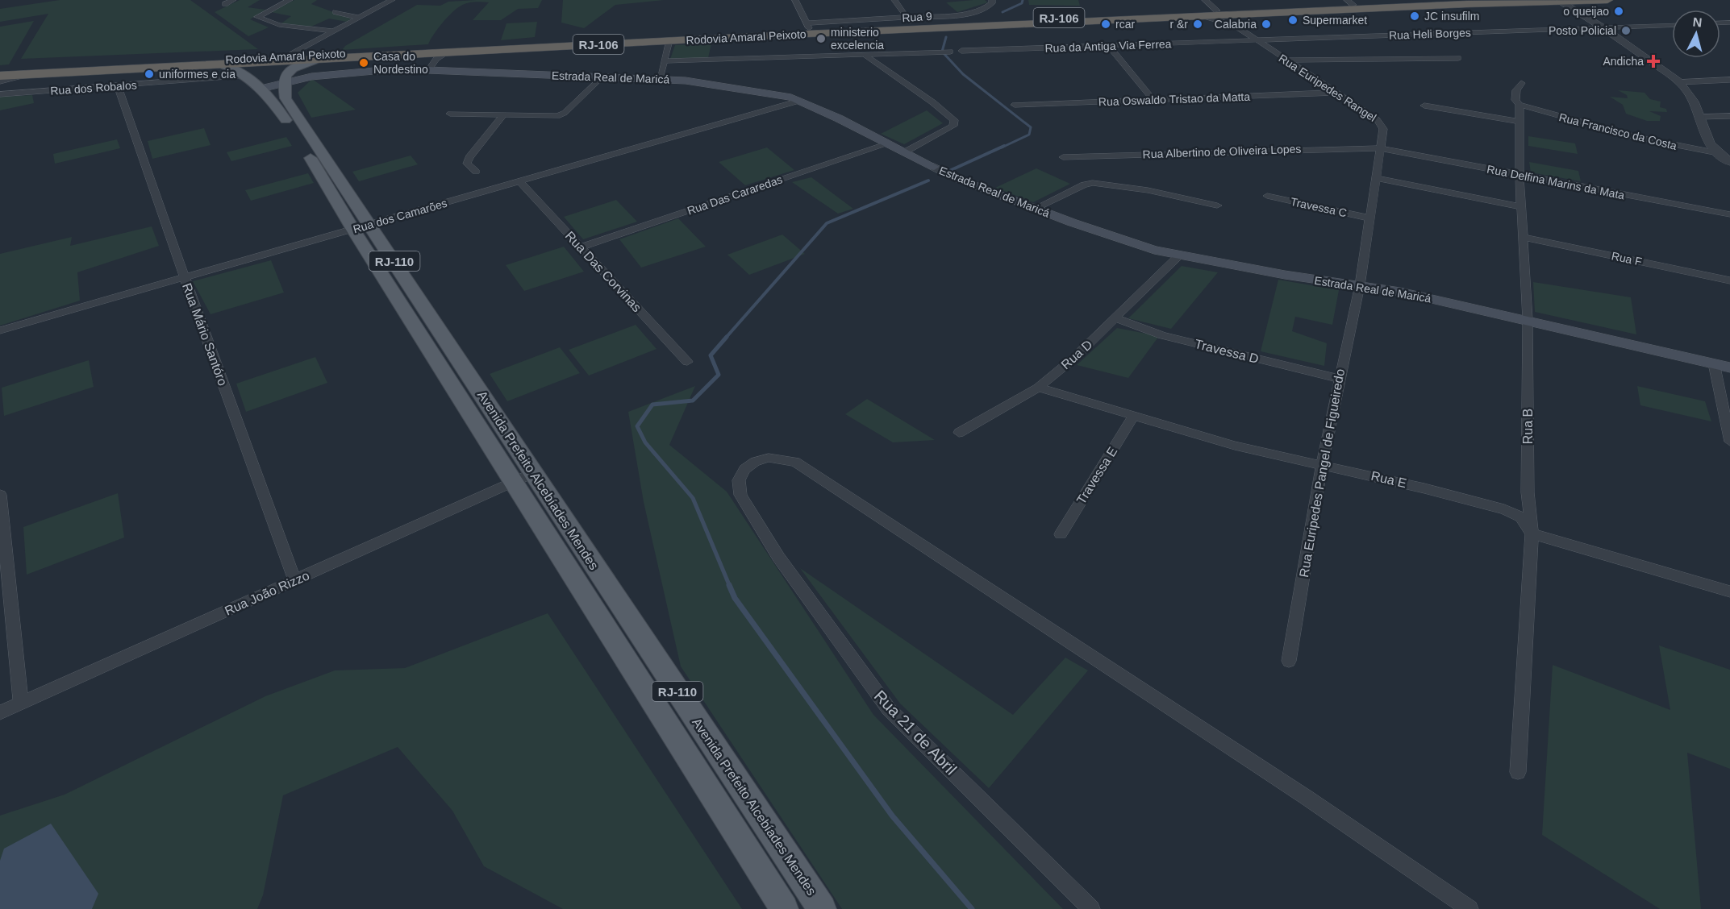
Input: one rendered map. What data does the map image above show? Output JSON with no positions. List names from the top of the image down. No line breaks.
{"streets":{"highway":["RJ-106","Rodovia Amaral Peixoto"],"main road":["Estrada Real de Maricá","RJ-110","Avenida Prefeito Alcebíades Mendes"],"street":["Rua 9","Rua Heli Borges","Rua da Antiga Via Ferrea","Rua dos Robalos","Rua Euripedes Rangel","Rua Oswaldo Tristao da Matta","Rua Francisco da Costa","Rua Albertino de Oliveira Lopes","Rua Delfina Marins da Mata","Rua Das Cararedas","Travessa C","Rua dos Camarões","Rua F","Rua Das Corvinas","Rua Mário Santóro","Travessa D","Rua D","Rua B","Rua Euripedes Pangel de Figueiredo","Travessa E","Rua E","Rua João Rizzo","Rua 21 de Abril"]},"crossings":[["Rua 9","Rodovia Amaral Peixoto"],["Rua Heli Borges","Rua da Antiga Via Ferrea"],["Rua Heli Borges","Rua Euripedes Rangel"],["Rodovia Amaral Peixoto","Rua Euripedes Rangel"],["Rodovia Amaral Peixoto","Avenida Prefeito Alcebíades Mendes"],["Rua da Antiga Via Ferrea","Rua Euripedes Rangel"],["Estrada Real de Maricá","Rua Euripedes Rangel"],["Estrada Real de Maricá","Rua Das Cararedas"],["Estrada Real de Maricá","Rua dos Camarões"],["Estrada Real de Maricá","Rua D"],["Estrada Real de Maricá","Rua B"],["Estrada Real de Maricá","Rua Euripedes Pangel de Figueiredo"],["Estrada Real de Maricá","Avenida Prefeito Alcebíades Mendes"],["Rua dos Robalos","Rua Mário Santóro"],["Rua dos Robalos","Avenida Prefeito Alcebíades Mendes"],["Rua Euripedes Rangel","Rua Oswaldo Tristao da Matta"],["Rua Euripedes Rangel","Rua Albertino de Oliveira Lopes"],["Rua Euripedes Rangel","Rua Delfina Marins da Mata"],["Rua Euripedes Rangel","Travessa C"],["Rua Euripedes Rangel","Rua Euripedes Pangel de Figueiredo"],["Rua Francisco da Costa","Rua B"],["Rua Albertino de Oliveira Lopes","Rua Delfina Marins da Mata"],["Rua Delfina Marins da Mata","Rua B"],["Rua Das Cararedas","Rua Das Corvinas"],["Rua dos Camarões","Rua Das Corvinas"],["Rua dos Camarões","Rua Mário Santóro"],["Rua dos Camarões","Avenida Prefeito Alcebíades Mendes"],["Rua F","Rua B"],["Rua Mário Santóro","Rua João Rizzo"],["Travessa D","Rua D"],["Travessa D","Rua Euripedes Pangel de Figueiredo"],["Rua D","Rua E"],["Rua B","Rua E"],["Rua Euripedes Pangel de Figueiredo","Rua E"],["Travessa E","Rua E"],["Avenida Prefeito Alcebíades Mendes","Rua João Rizzo"]],"places":{"other":["o queijao","JC insufilm","Supermarket","rcar","r &r","Calabria","Posto Policial","ministerio excelencia","Casa do Nordestino","uniformes e cia"],"health":["Andicha"]},"north":"top"}
